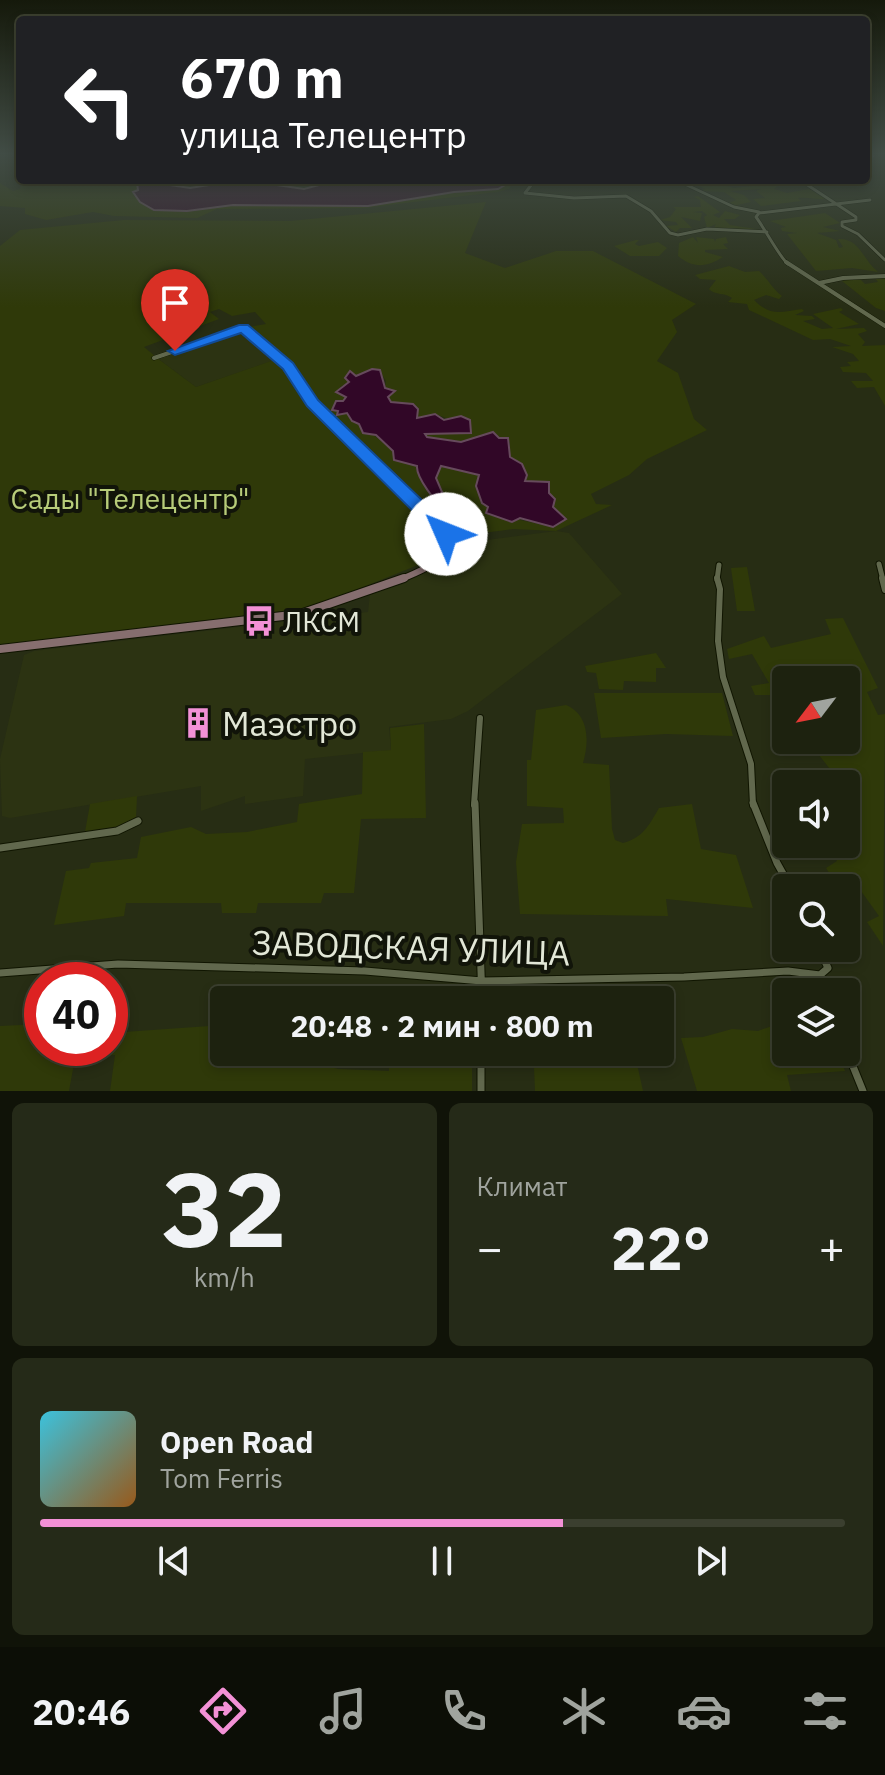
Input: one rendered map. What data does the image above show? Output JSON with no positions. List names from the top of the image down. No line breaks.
{"streets":{"street":["ЗАВОДСКАЯ УЛИЦА"]},"parks":["Сады \"Телецентр\""],"places":{"bus stop":["ЛКСМ"],"building":["Маэстро"]},"north":"bottom left","page":{"turn":["670 m","улица Телецентр"],"limit":"40","trip":"20:48 · 2 мин · 800 m","tile":[["32","km/h"],"Климат"],"heat":["−","22°","+"],"song":["Open Road","Tom Ferris"],"tabs":"20:46"}}
